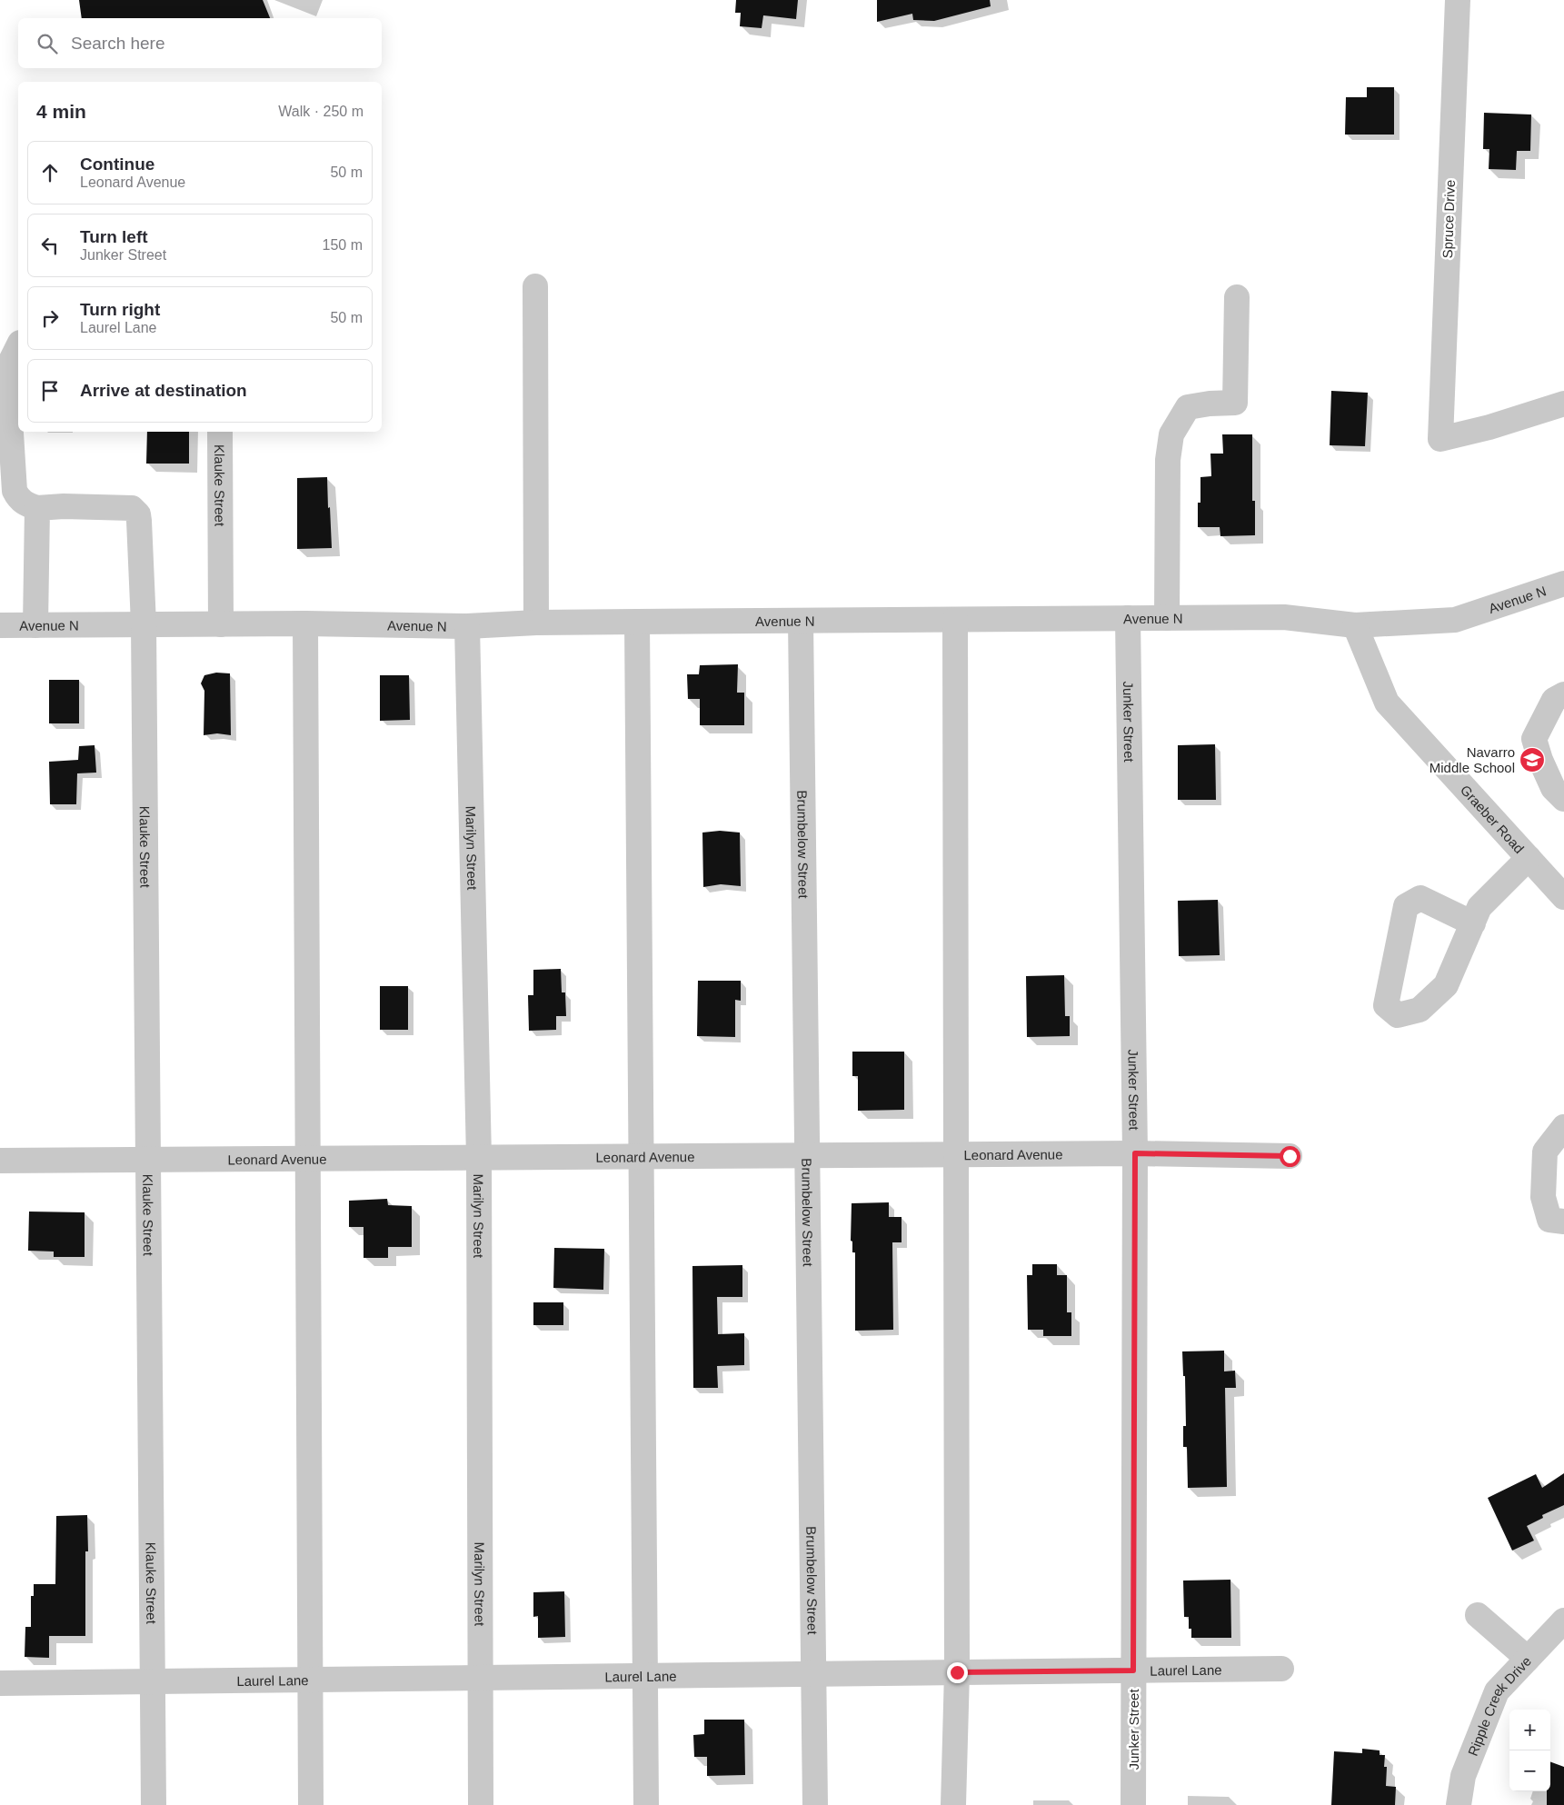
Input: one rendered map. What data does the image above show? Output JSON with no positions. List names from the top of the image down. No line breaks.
{"streets":{"street":["Spruce Drive","Klauke Street","Avenue N","Junker Street","Graeber Road","Brumbelow Street","Marilyn Street","Leonard Avenue","Laurel Lane","Ripple Creek Drive"]},"crossings":[["Klauke Street","Avenue N"],["Klauke Street","Leonard Avenue"],["Klauke Street","Laurel Lane"],["Avenue N","Junker Street"],["Avenue N","Graeber Road"],["Avenue N","Brumbelow Street"],["Avenue N","Marilyn Street"],["Junker Street","Leonard Avenue"],["Junker Street","Laurel Lane"],["Brumbelow Street","Leonard Avenue"],["Brumbelow Street","Laurel Lane"],["Marilyn Street","Leonard Avenue"],["Marilyn Street","Laurel Lane"]],"places":{"school or university":["Navarro Middle School"]},"page":{"search":"Search here","heading":["4 min","Walk · 250 m"],"list":[["Continue","Leonard Avenue","50 m"],["Turn left","Junker Street","150 m"],["Turn right","Laurel Lane","50 m"],"Arrive at destination"],"map_buttons":["+","−"]}}
